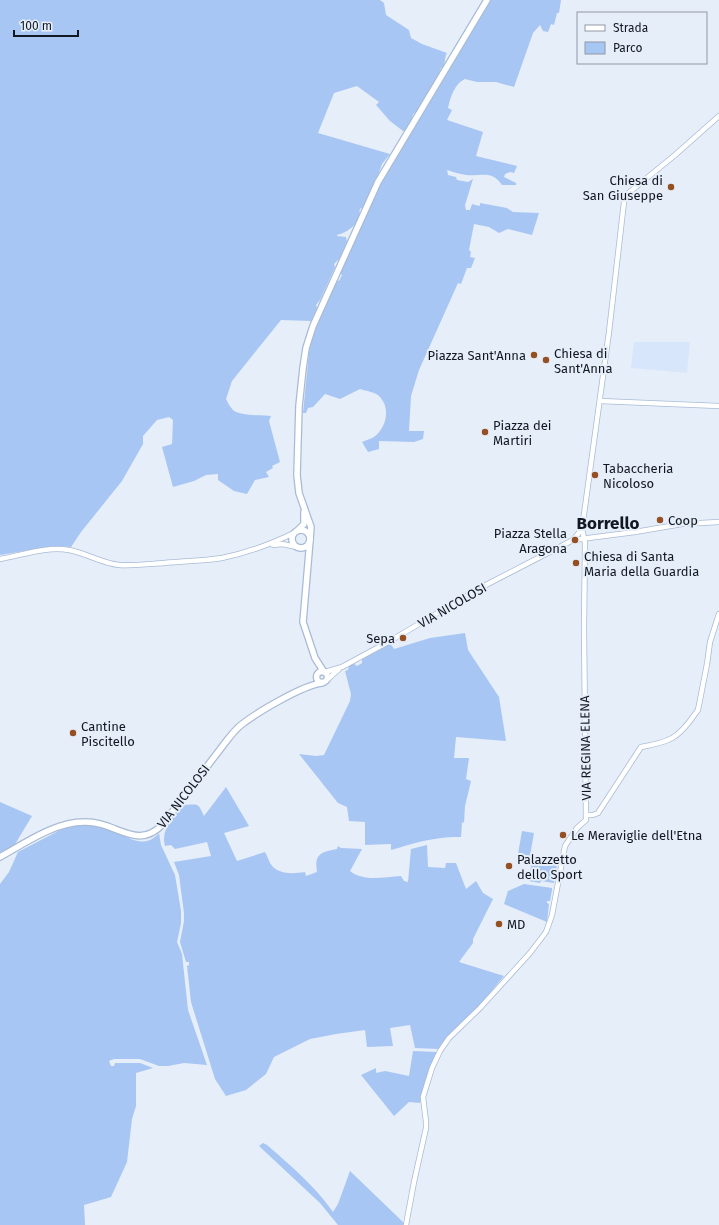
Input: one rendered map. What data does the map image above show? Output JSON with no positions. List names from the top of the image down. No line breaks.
{"streets":{"main road":["VIA NICOLOSI"],"street":["VIA REGINA ELENA"]},"crossings":[["VIA NICOLOSI","VIA REGINA ELENA"]],"districts":["Borrello"],"places":["Chiesa di San Giuseppe","Piazza Sant'Anna","Chiesa di Sant'Anna","Piazza dei Martiri","Tabaccheria Nicoloso","Coop","Piazza Stella Aragona","Chiesa di Santa Maria della Guardia","Sepa","Cantine Piscitello","Le Meraviglie dell'Etna","Palazzetto dello Sport","MD"],"legend":["Strada","Parco"],"scale_bar":"100 m"}
